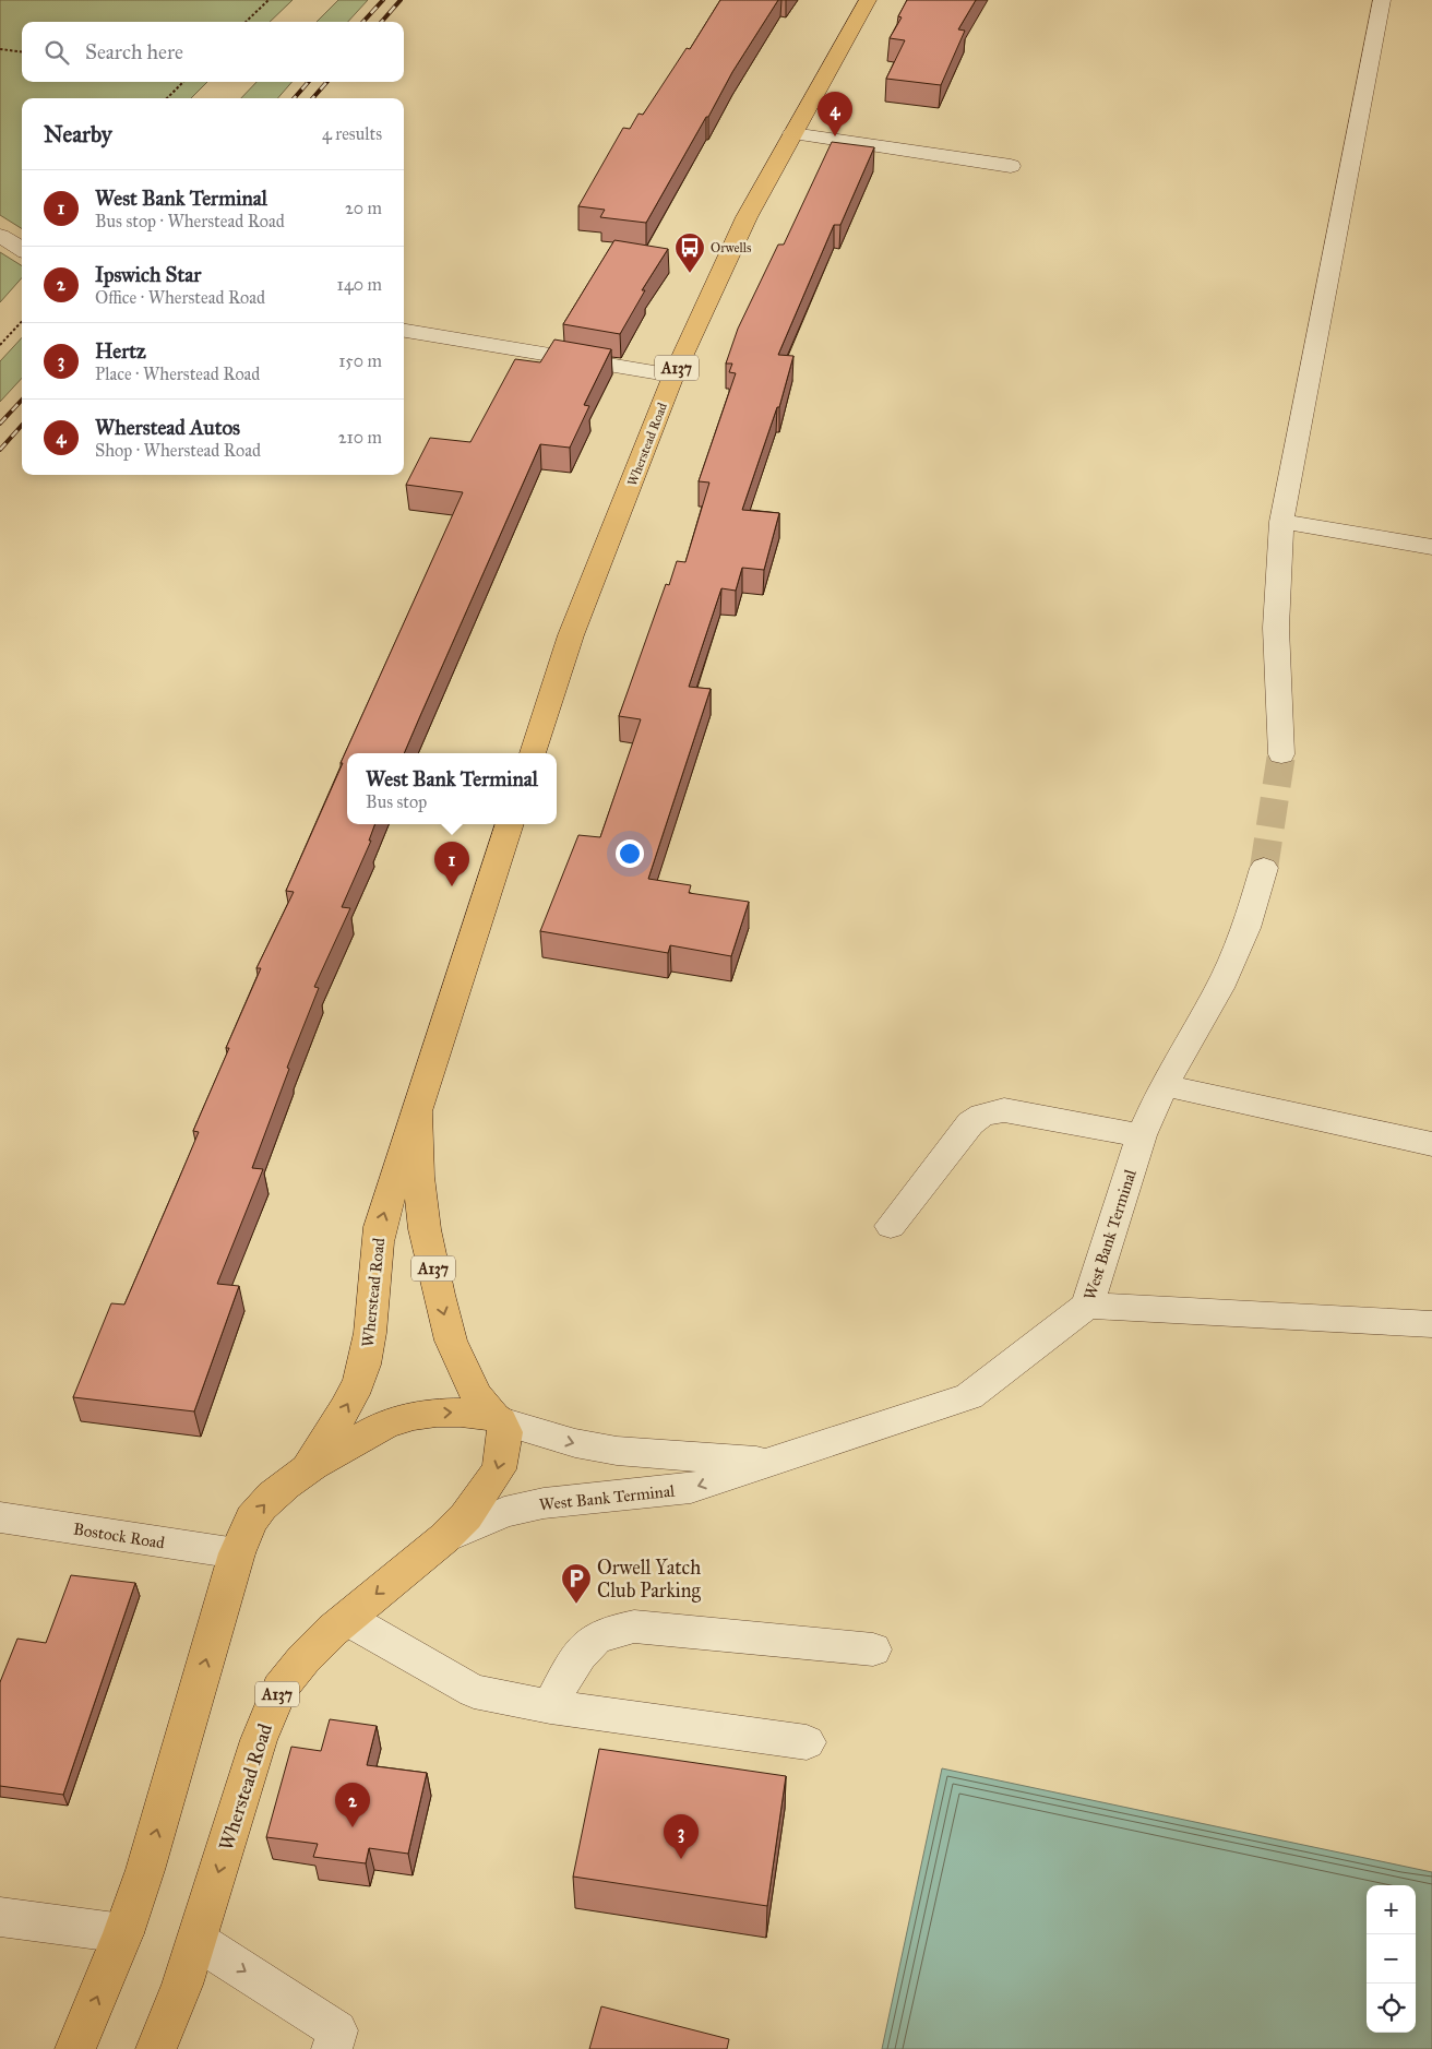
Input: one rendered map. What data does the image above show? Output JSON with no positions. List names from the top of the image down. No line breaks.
{"streets":{"main road":["A137","Wherstead Road"],"street":["West Bank Terminal","Bostock Road"]},"crossings":[["Wherstead Road","West Bank Terminal"],["Wherstead Road","Bostock Road"]],"places":{"bus stop":["Orwells"],"parking":["Orwell Yatch Club Parking"]},"page":{"search":"Search here","pins":["4","1","2","3"],"heading":["Nearby","4 results"],"list":[{"mark":"1","name":"West Bank Terminal","note":"Bus stop · Wherstead Road","value":"20 m"},{"mark":"2","name":"Ipswich Star","note":"Office · Wherstead Road","value":"140 m"},{"mark":"3","name":"Hertz","note":"Place · Wherstead Road","value":"150 m"},{"mark":"4","name":"Wherstead Autos","note":"Shop · Wherstead Road","value":"210 m"}],"popup":["West Bank Terminal","Bus stop"],"map_buttons":["+","−"]}}
